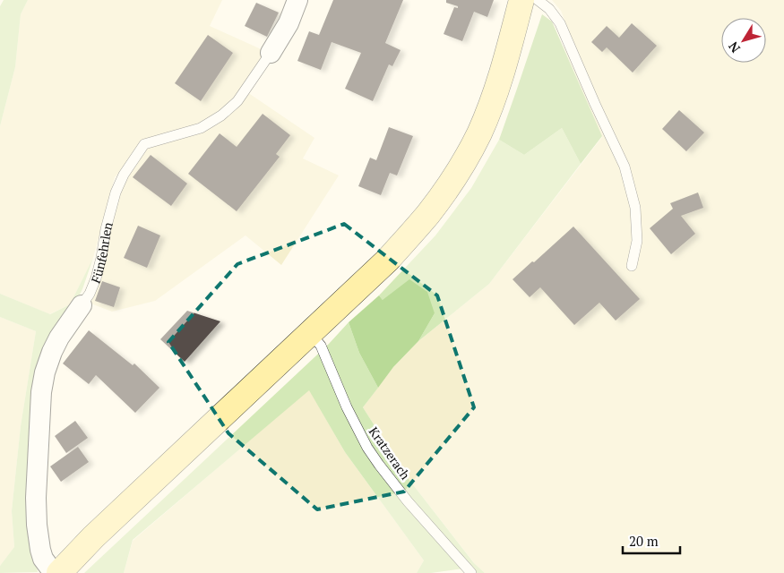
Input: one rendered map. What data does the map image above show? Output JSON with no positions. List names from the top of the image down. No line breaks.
{"streets":{"street":["Fünfehrlen"],"lane":["Kratzerach"]},"scale_bar":"20 m","north":"bottom left"}
